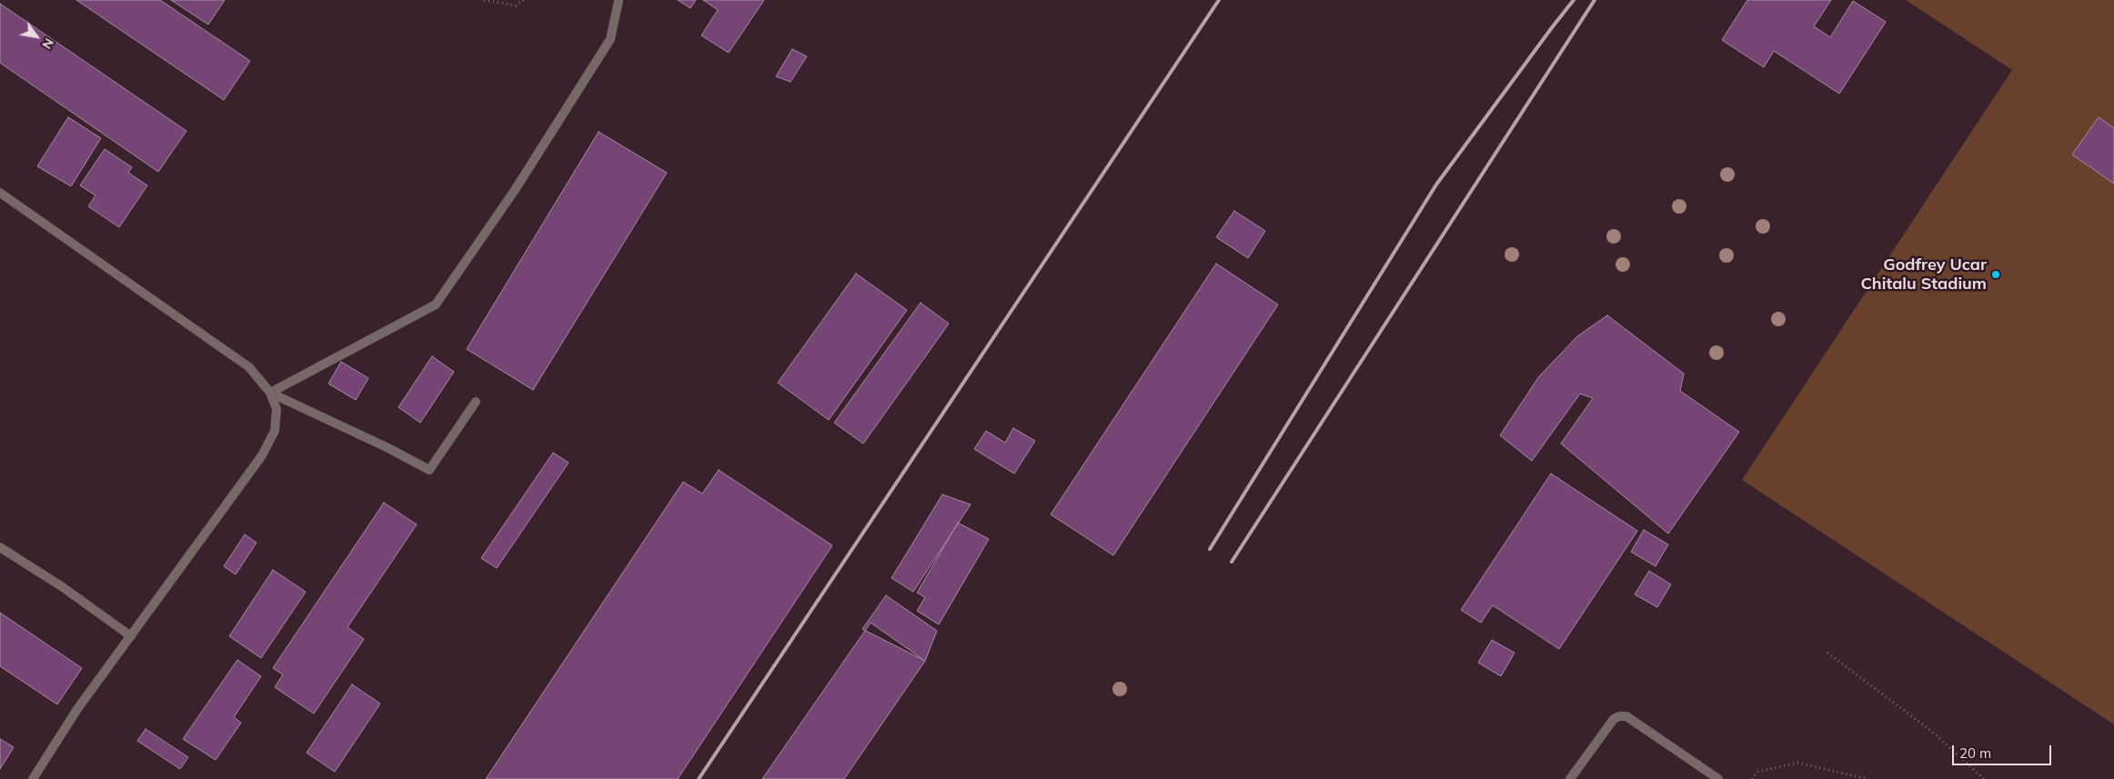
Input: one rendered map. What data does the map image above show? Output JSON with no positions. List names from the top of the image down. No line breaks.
{"places":["Godfrey Ucar Chitalu Stadium"],"scale_bar":"20 m","north":"bottom right"}
